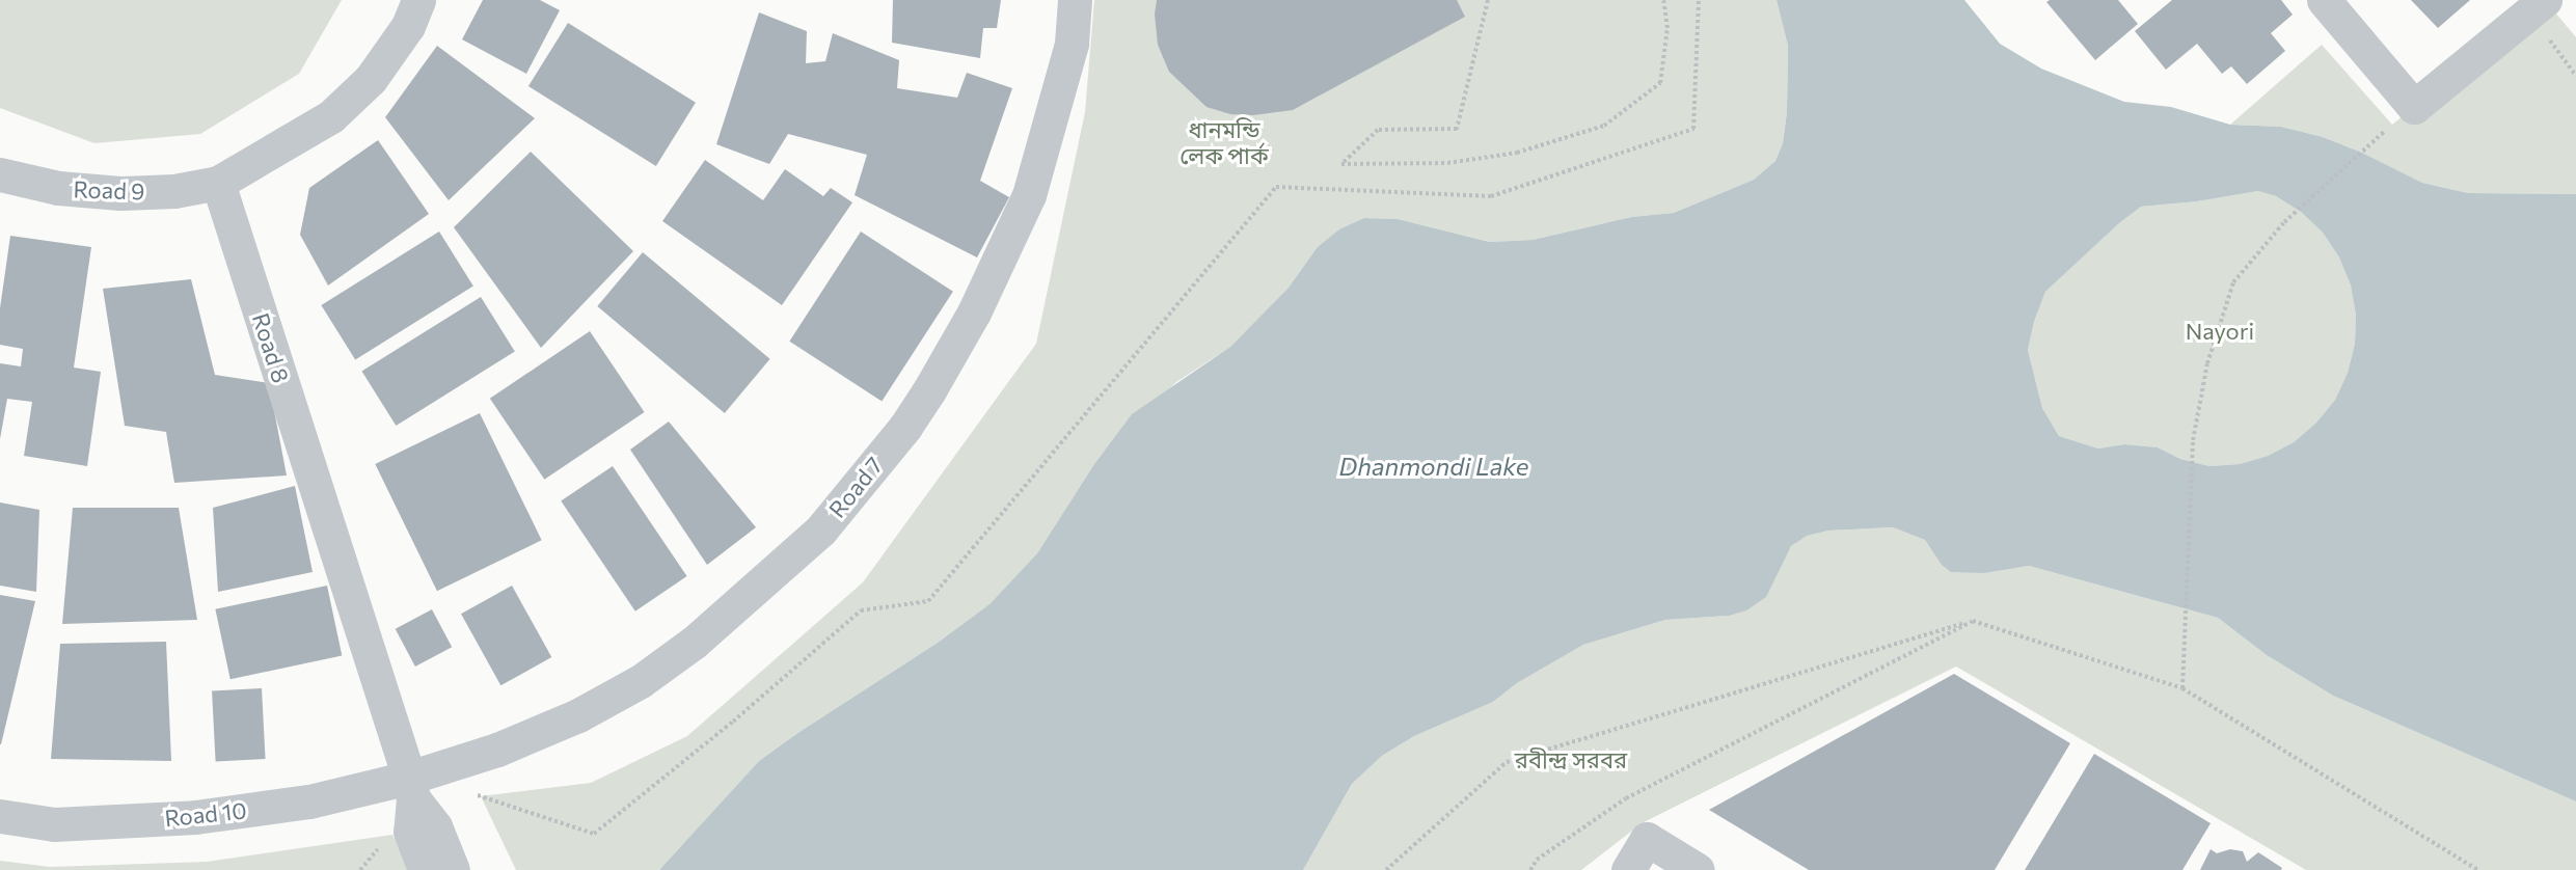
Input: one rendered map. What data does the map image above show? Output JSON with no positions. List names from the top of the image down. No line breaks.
{"streets":{"street":["Road 9","Road 8","Road 7","Road 10"]},"crossings":[["Road 9","Road 8"],["Road 8","Road 7"],["Road 8","Road 10"],["Road 7","Road 10"]],"water":["Dhanmondi Lake"],"parks":["ধানমন্ডি লেক পার্ক","Nayori","রবীন্দ্র সরবর"]}
